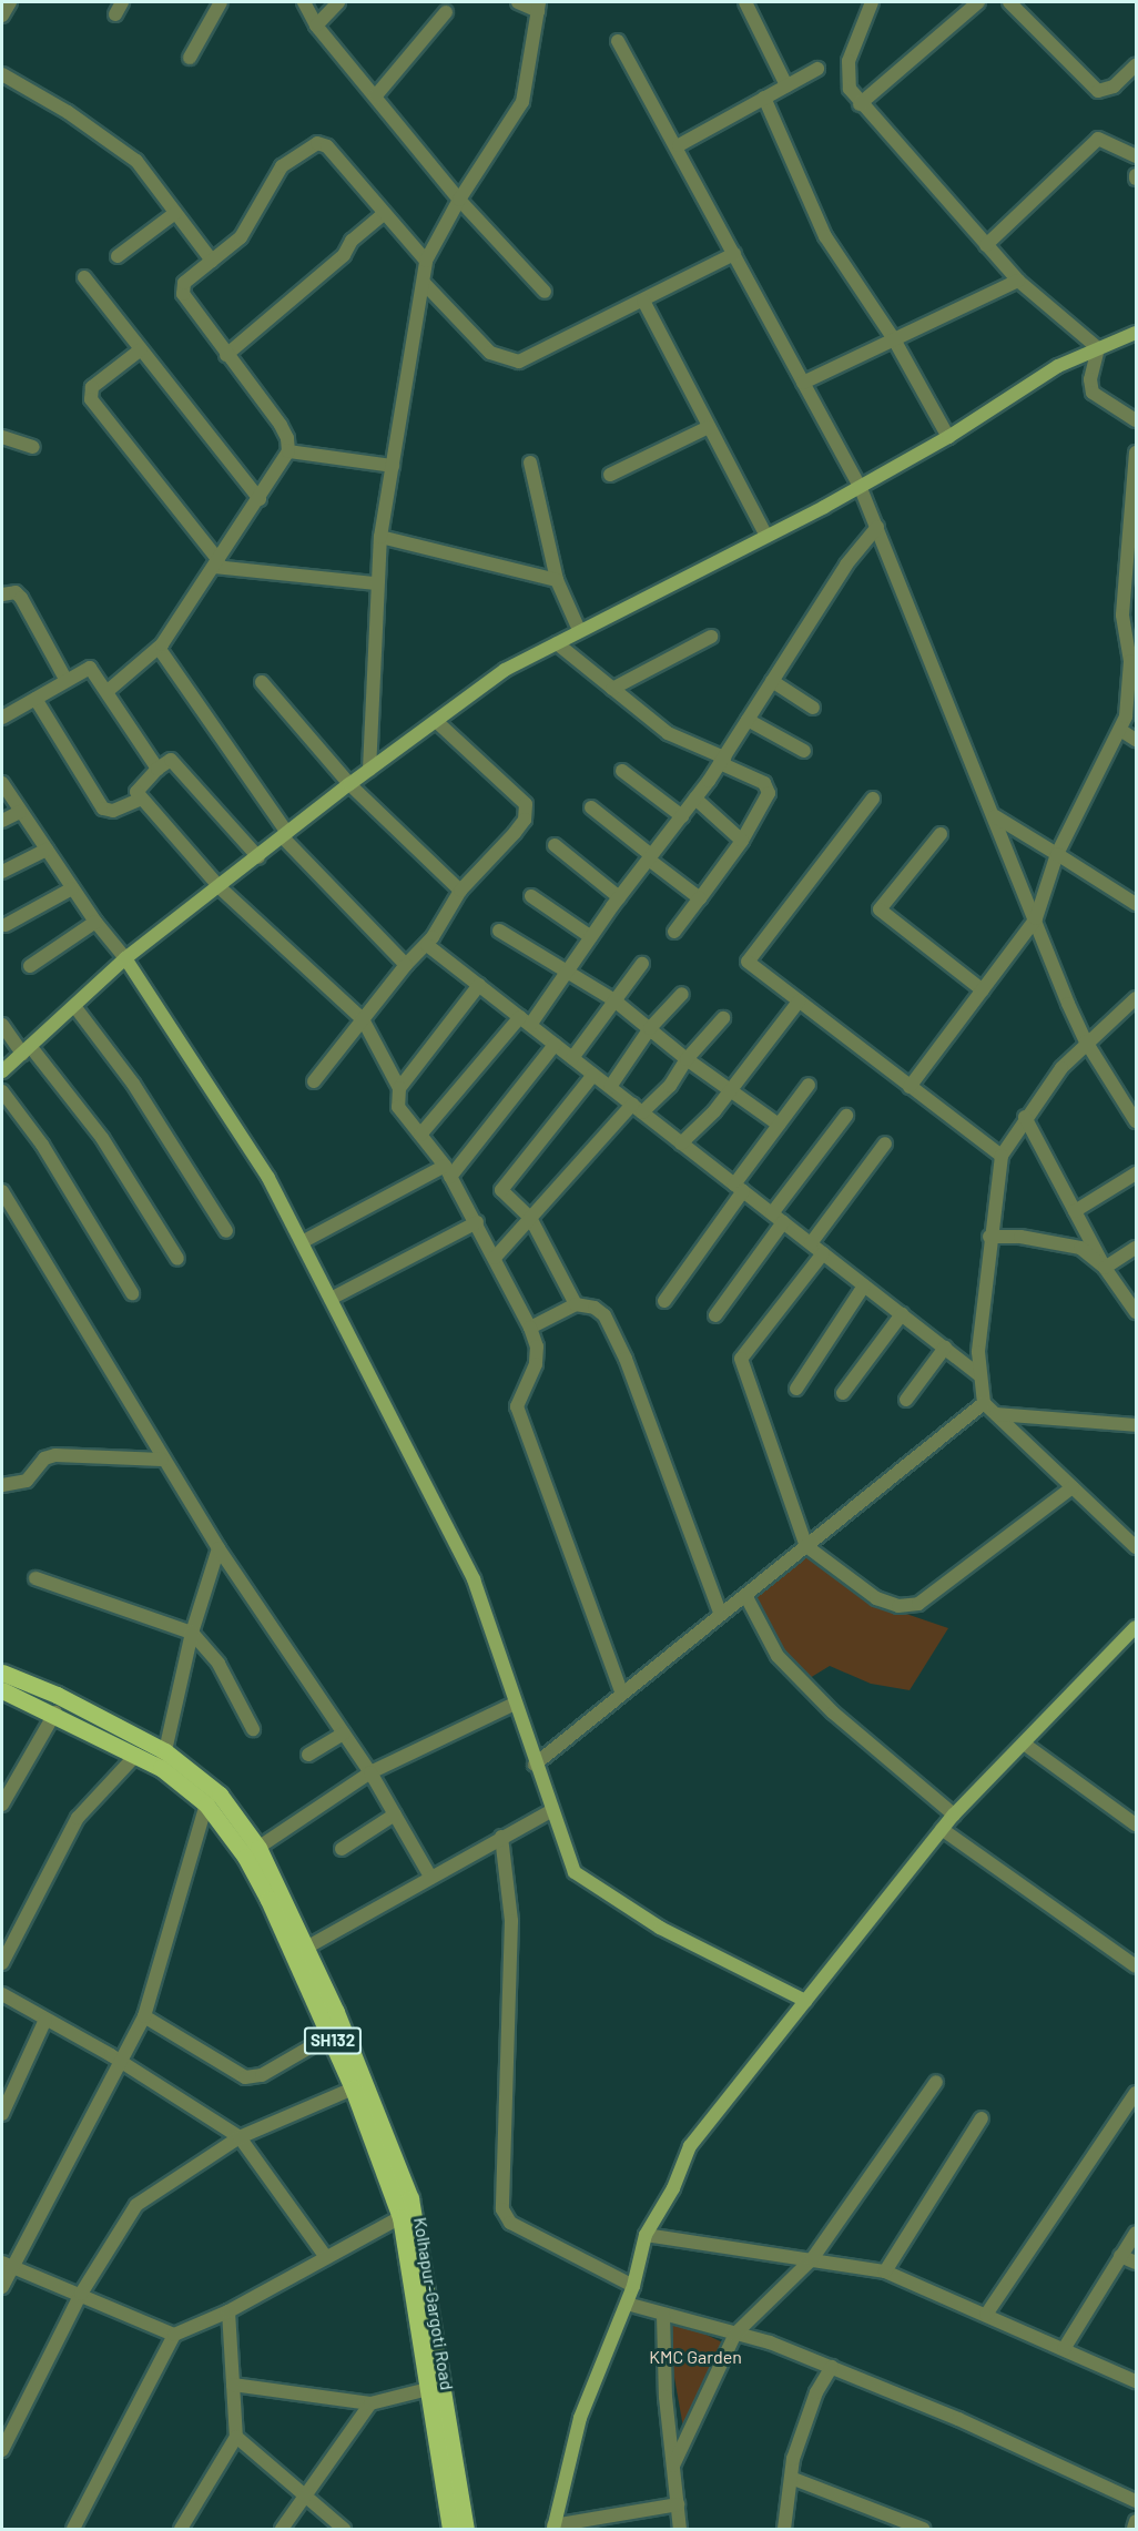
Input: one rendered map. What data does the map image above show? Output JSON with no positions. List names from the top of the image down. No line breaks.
{"streets":{"main road":["SH132","Kolhapur-Gargoti Road"]},"parks":["KMC Garden"]}
